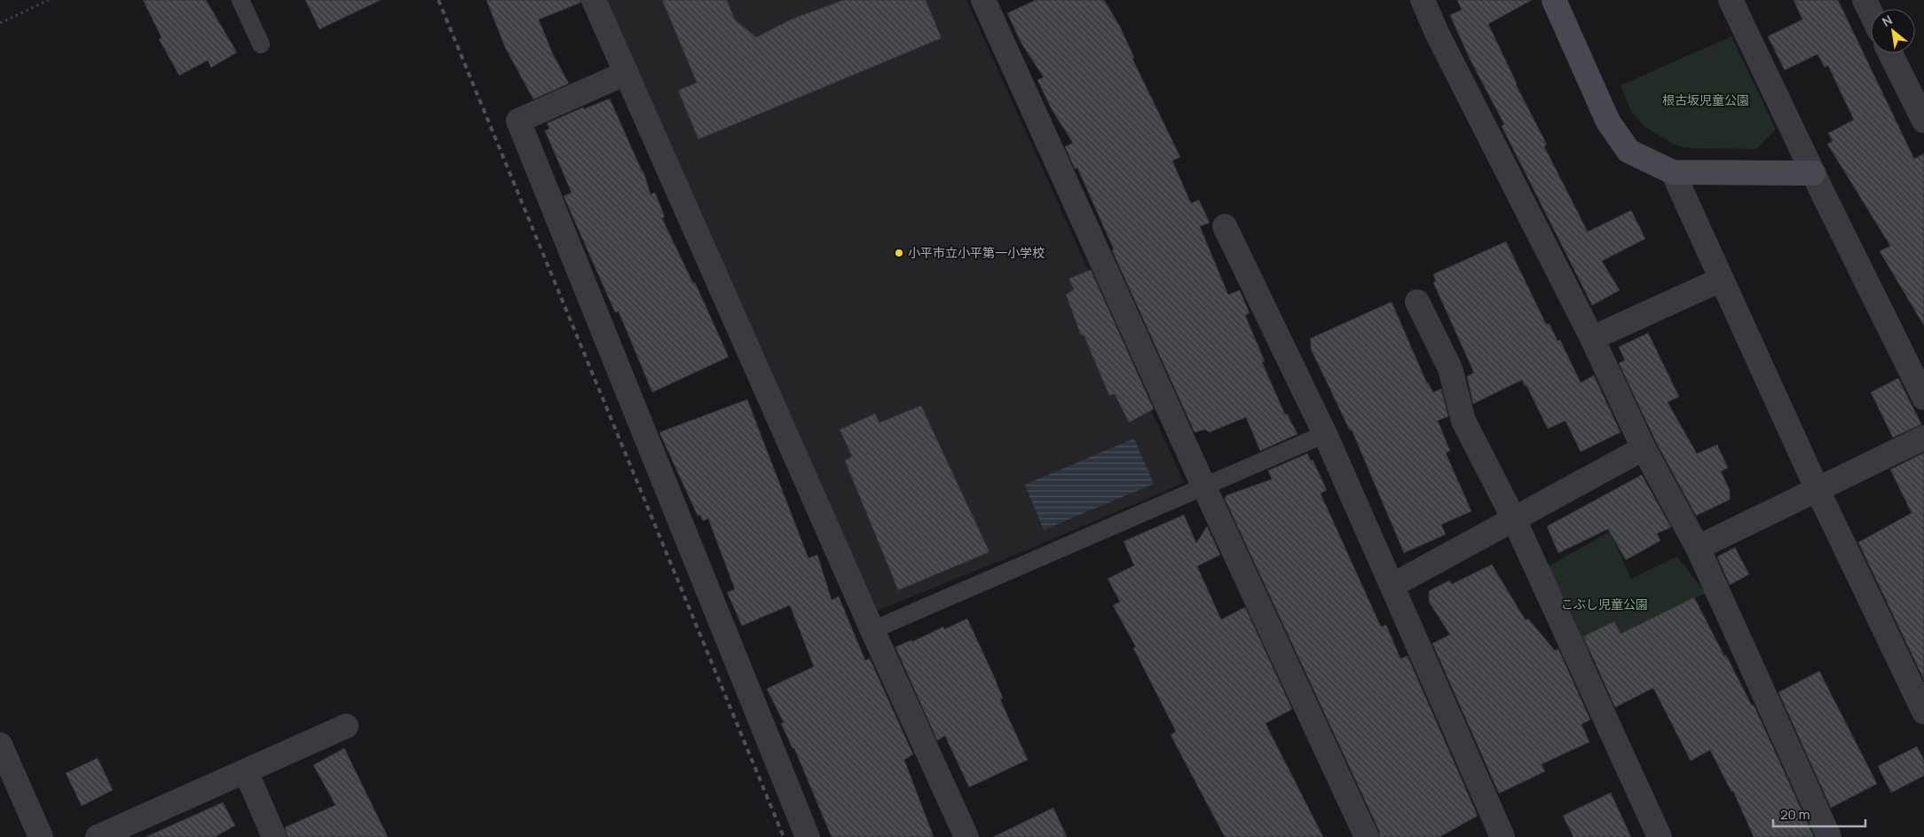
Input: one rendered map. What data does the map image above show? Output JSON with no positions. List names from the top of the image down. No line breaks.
{"parks":["根古坂児童公園","こぶし児童公園"],"places":["小平市立小平第一小学校"],"scale_bar":"20 m","north":"top left"}
